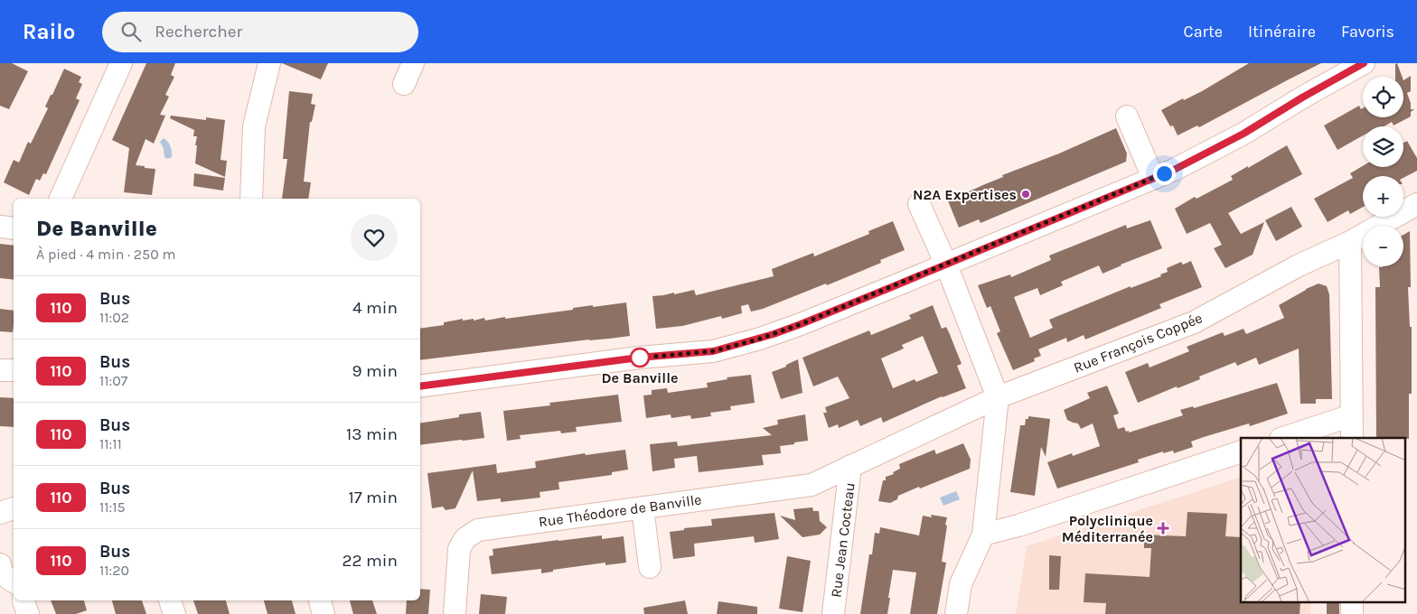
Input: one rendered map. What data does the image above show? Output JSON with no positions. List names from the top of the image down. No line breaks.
{"streets":{"street":["Rue François Coppée","Rue Théodore de Banville","Rue Jean Cocteau"]},"crossings":[["Rue François Coppée","Rue Théodore de Banville"],["Rue François Coppée","Rue Jean Cocteau"],["Rue Théodore de Banville","Rue Jean Cocteau"]],"places":{"other":["N2A Expertises","De Banville"],"health":["Polyclinique Méditerranée"]},"lines":["bus line 110"],"page":{"header":"Railo","search":"Rechercher","nav":["Carte","Itinéraire","Favoris"],"map_buttons":["+","−"],"heading":["De Banville","À pied · 4 min · 250 m"],"list":[{"mark":"110","name":"Bus","note":"11:02","value":"4 min"},{"mark":"110","name":"Bus","note":"11:07","value":"9 min"},{"mark":"110","name":"Bus","note":"11:11","value":"13 min"},{"mark":"110","name":"Bus","note":"11:15","value":"17 min"},{"mark":"110","name":"Bus","note":"11:20","value":"22 min"}]}}
